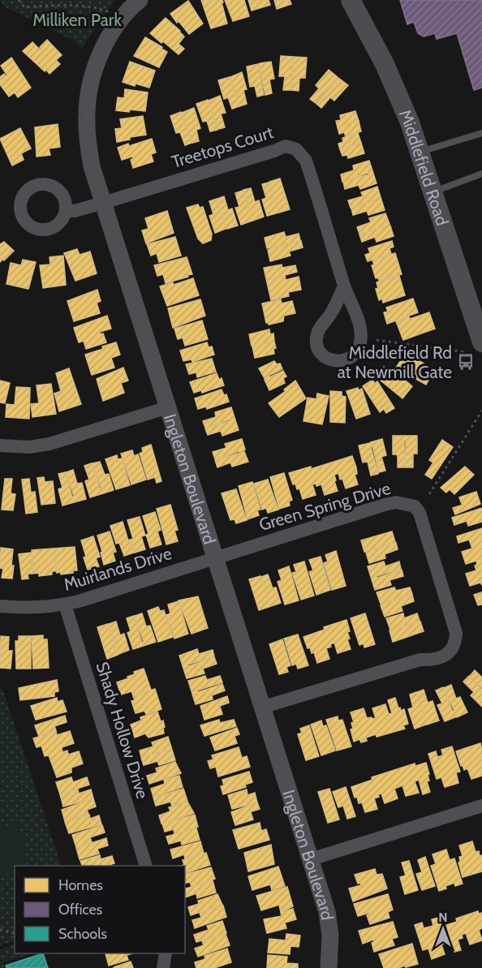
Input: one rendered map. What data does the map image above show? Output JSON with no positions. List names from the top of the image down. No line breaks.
{"streets":{"main road":["Middlefield Road"],"street":["Treetops Court","Ingleton Boulevard","Green Spring Drive","Muirlands Drive","Shady Hollow Drive"]},"crossings":[["Treetops Court","Ingleton Boulevard"],["Ingleton Boulevard","Green Spring Drive"],["Ingleton Boulevard","Muirlands Drive"],["Green Spring Drive","Muirlands Drive"],["Muirlands Drive","Shady Hollow Drive"]],"parks":["Milliken Park"],"places":{"bus stop":["Middlefield Rd at Newmill Gate"]},"legend":["Homes","Offices","Schools"],"north":"top"}
